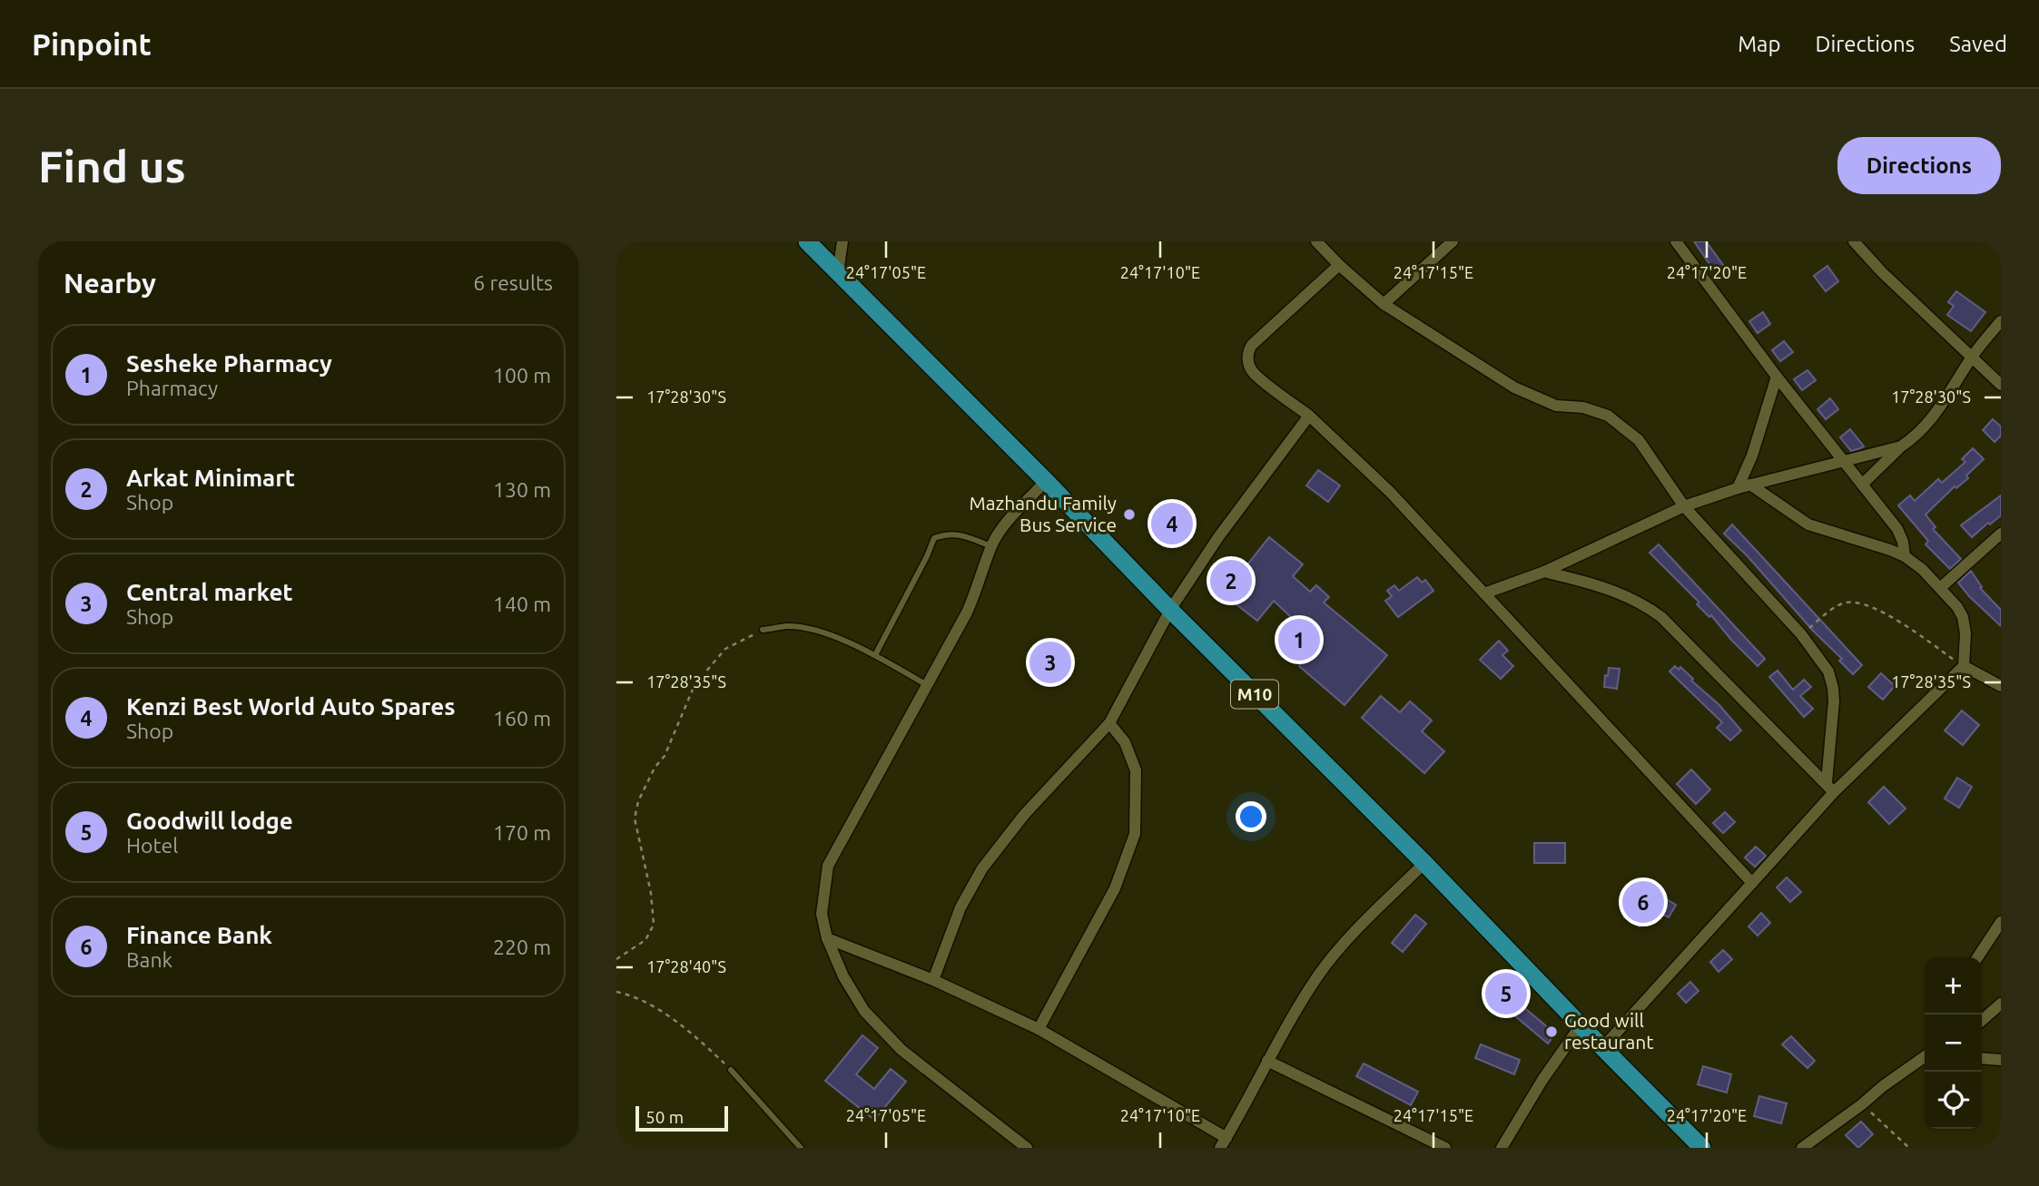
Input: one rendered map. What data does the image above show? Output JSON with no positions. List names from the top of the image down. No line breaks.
{"streets":{"main road":["M10"]},"places":["Mazhandu Family Bus Service","Good will restaurant"],"scale_bar":"50 m","page":{"header":"Pinpoint","nav":["Map","Directions","Saved"],"buttons":"Directions","title":"Find us","heading":["Nearby","6 results"],"list":[{"mark":"1","name":"Sesheke Pharmacy","note":"Pharmacy","value":"100 m"},{"mark":"2","name":"Arkat Minimart","note":"Shop","value":"130 m"},{"mark":"3","name":"Central market","note":"Shop","value":"140 m"},{"mark":"4","name":"Kenzi Best World Auto Spares","note":"Shop","value":"160 m"},{"mark":"5","name":"Goodwill lodge","note":"Hotel","value":"170 m"},{"mark":"6","name":"Finance Bank","note":"Bank","value":"220 m"}],"pins":["4","2","1","3","6","5"],"map_buttons":["+","−"],"scale":"50 m"},"coordinates":["24°17'05\"E","24°17'10\"E","24°17'15\"E","24°17'20\"E","17°28'30\"S","17°28'35\"S","17°28'40\"S"]}
